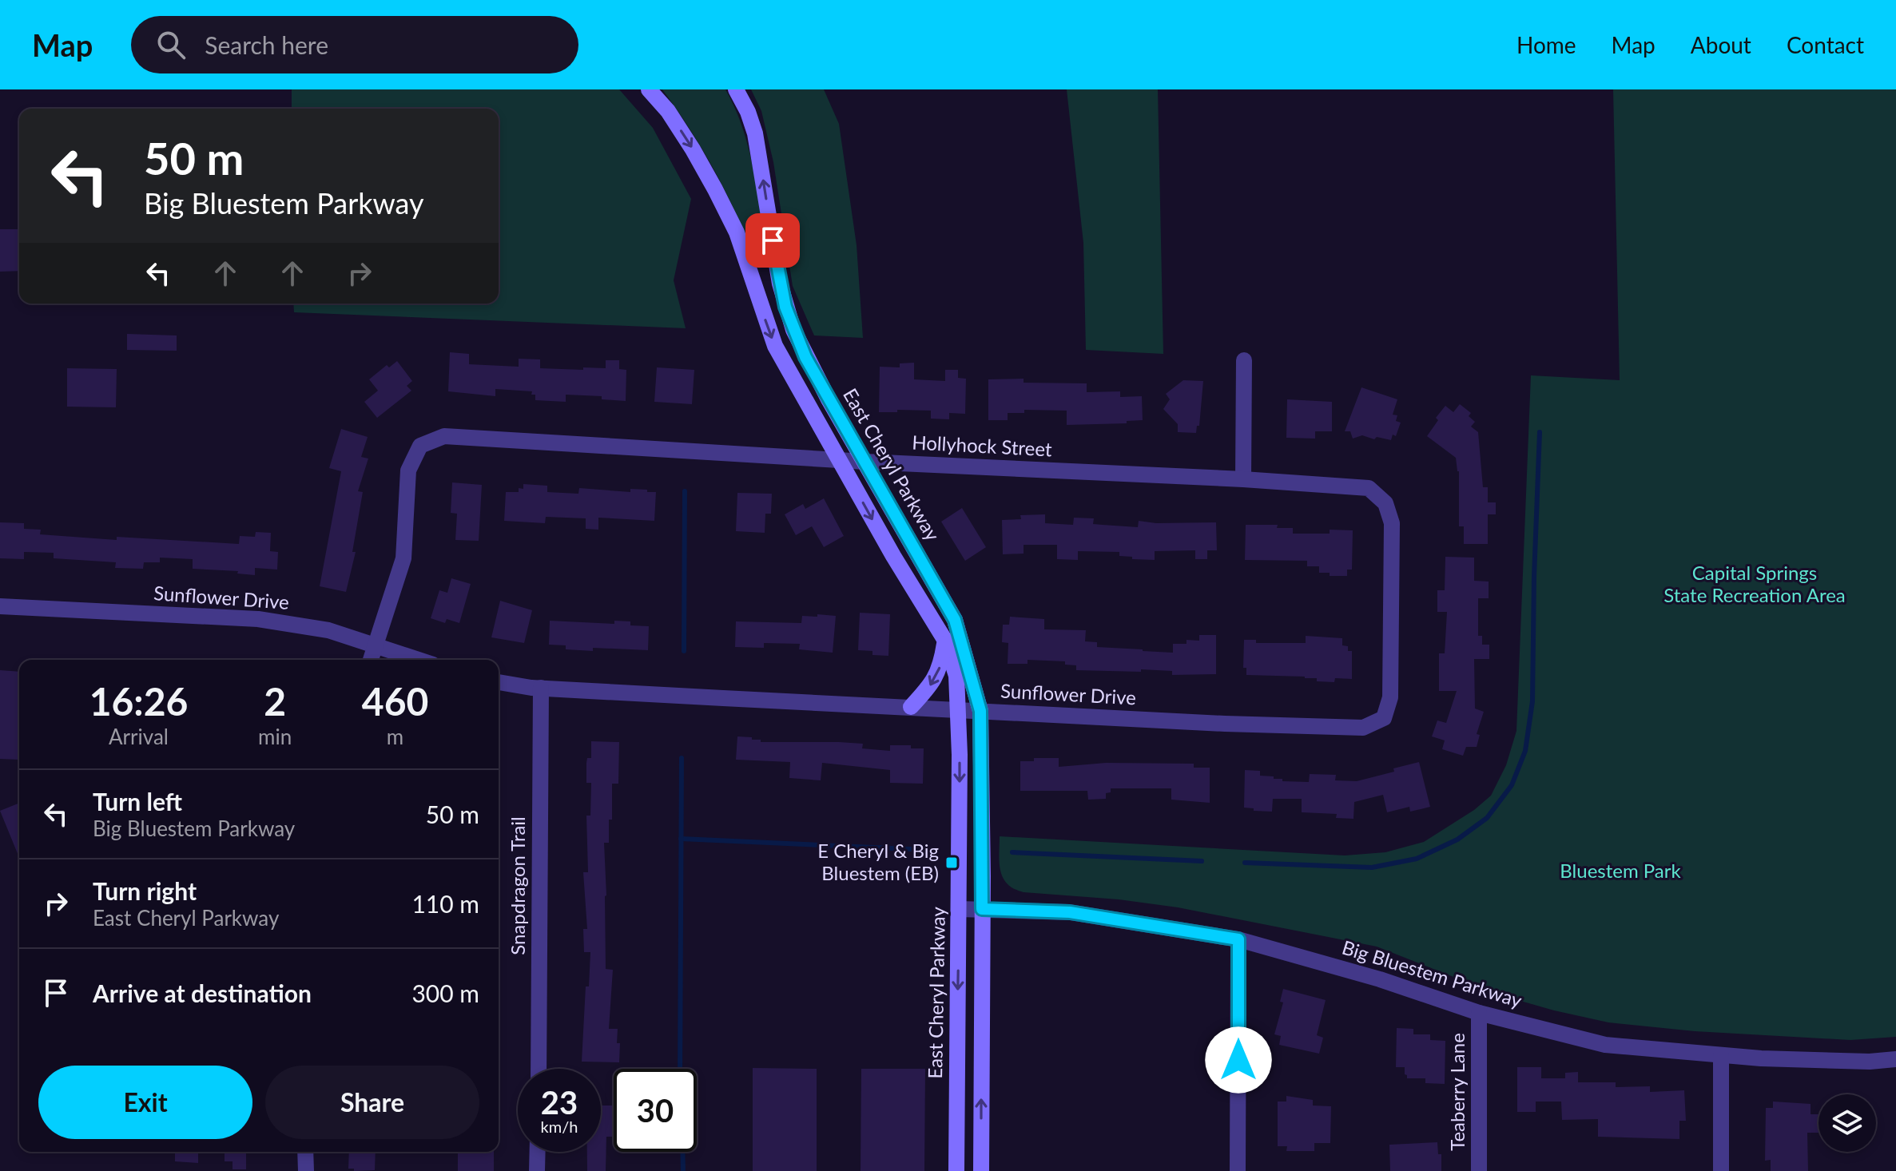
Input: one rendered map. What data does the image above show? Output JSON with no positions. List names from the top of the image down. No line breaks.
{"streets":{"street":["Hollyhock Street","East Cheryl Parkway","Sunflower Drive","Snapdragon Trail","Big Bluestem Parkway","Teaberry Lane"]},"crossings":[["Hollyhock Street","East Cheryl Parkway"],["Hollyhock Street","Sunflower Drive"],["East Cheryl Parkway","Sunflower Drive"],["East Cheryl Parkway","Big Bluestem Parkway"],["Sunflower Drive","Snapdragon Trail"],["Big Bluestem Parkway","Teaberry Lane"]],"parks":["Capital Springs State Recreation Area","Bluestem Park"],"places":{"transit":["E Cheryl & Big Bluestem (EB)"]},"page":{"header":"Map","search":"Search here","nav":["Home","Map","About","Contact"],"turn":["50 m","Big Bluestem Parkway"],"eta":["16:26","Arrival","2","min","460","m"],"list":[{"name":"Turn left","note":"Big Bluestem Parkway","value":"50 m"},{"name":"Turn right","note":"East Cheryl Parkway","value":"110 m"},{"name":"Arrive at destination","value":"300 m"}],"buttons":["Exit","Share"],"speed":"23 km/h","limit":"30"}}
